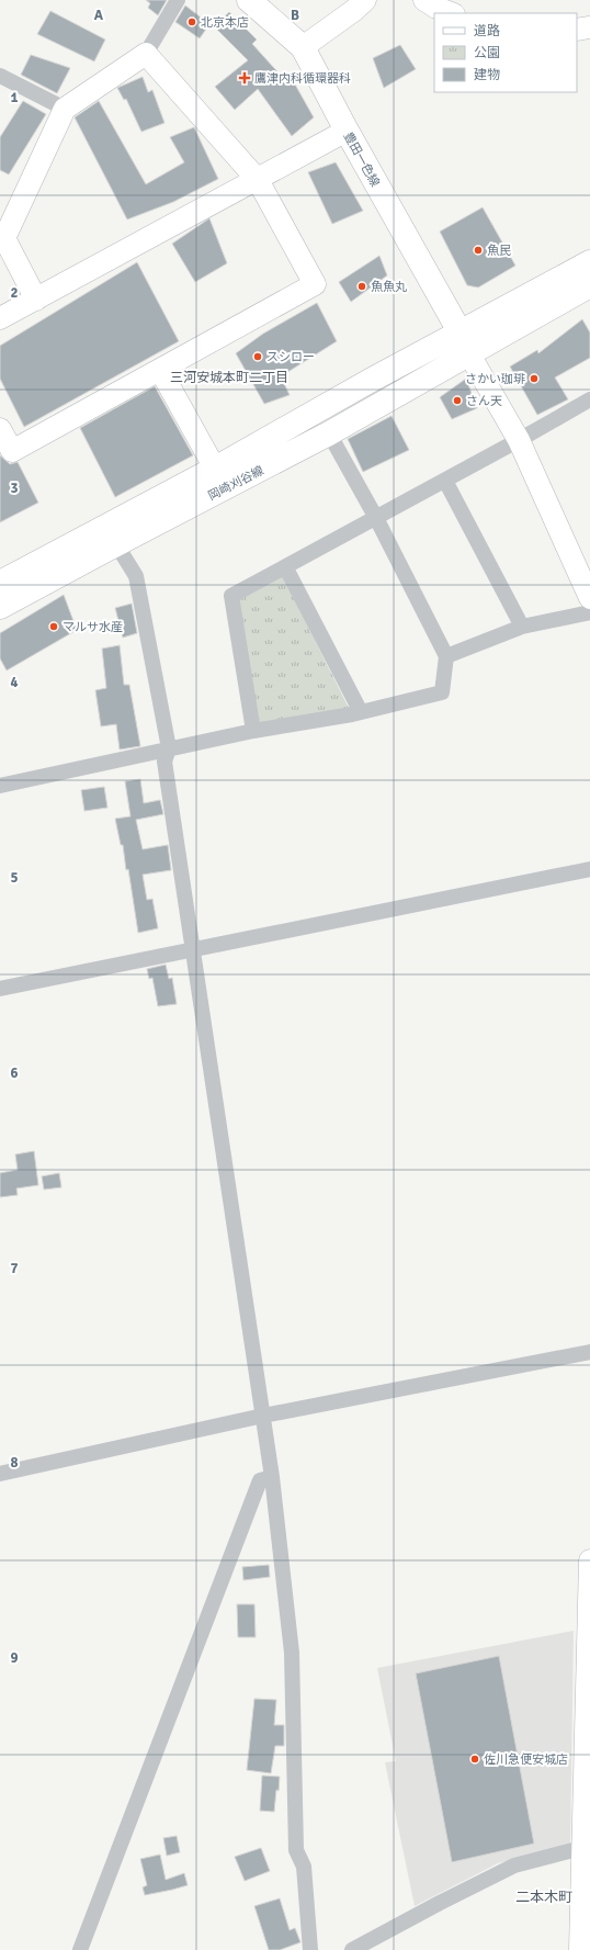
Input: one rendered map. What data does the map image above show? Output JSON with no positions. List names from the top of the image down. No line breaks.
{"streets":{"main road":["豊田一色線","岡崎刈谷線"]},"crossings":[["豊田一色線","岡崎刈谷線"]],"districts":["三河安城本町二丁目","二本木町"],"places":{"other":["北京本店","魚民","魚魚丸","スシロー","さかい珈琲","さん天","マルサ水産","佐川急便安城店"],"health":["鷹津内科循環器科"]},"legend":["道路","公園","建物"],"grid":{"columns":["A","B"],"rows":["1","2","3","4","5","6","7","8","9"]}}
